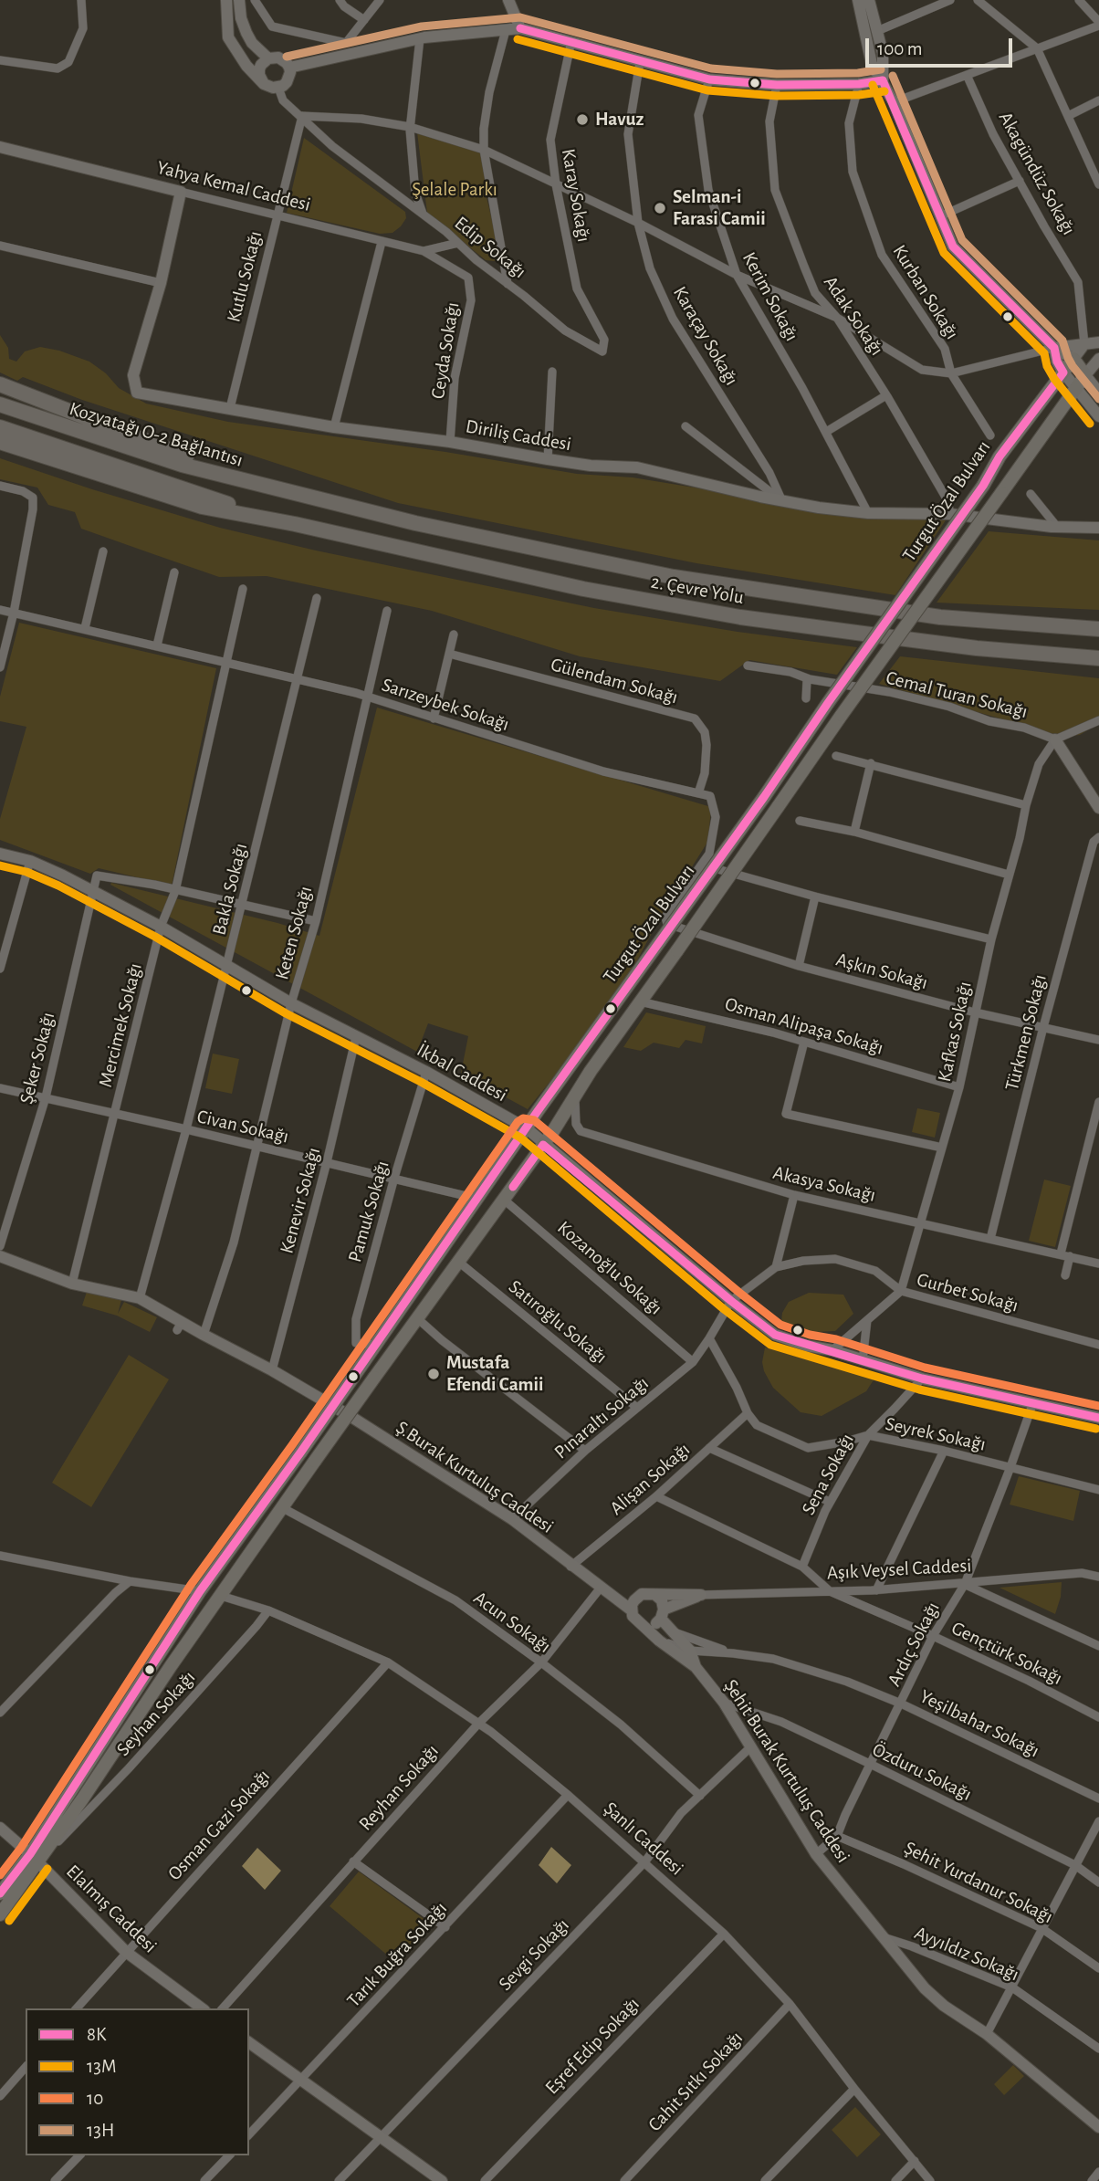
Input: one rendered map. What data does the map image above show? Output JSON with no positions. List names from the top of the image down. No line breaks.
{"streets":{"highway":["Kozyatağı O-2 Bağlantısı","2. Çevre Yolu"],"main road":["Turgut Özal Bulvarı"],"street":["Akagündüz Sokağı","Yahya Kemal Caddesi","Karay Sokağı","Edip Sokağı","Kutlu Sokağı","Kurban Sokağı","Kerim Sokağı","Adak Sokağı","Karaçay Sokağı","Ceyda Sokağı","Diriliş Caddesi","Gülendam Sokağı","Cemal Turan Sokağı","Sarızeybek Sokağı","Bakla Sokağı","Keten Sokağı","Aşkın Sokağı","Mercimek Sokağı","Osman Alipaşa Sokağı","Kafkas Sokağı","Türkmen Sokağı","Şeker Sokağı","İkbal Caddesi","Civan Sokağı","Akasya Sokağı","Kenevir Sokağı","Pamuk Sokağı","Kozanoğlu Sokağı","Gurbet Sokağı","Satıroğlu Sokağı","Pınaraltı Sokağı","Seyrek Sokağı","Sena Sokağı","Ş.Burak Kurtuluş Caddesi","Alişan Sokağı","Aşık Veysel Caddesi","Acun Sokağı","Ardıç Sokağı","Gençtürk Sokağı","Seyhan Sokağı","Yeşilbahar Sokağı","Şehit Burak Kurtuluş Caddesi","Özduru Sokağı","Reyhan Sokağı","Osman Gazi Sokağı","Şanlı Caddesi","Şehit Yurdanur Sokağı","Elalmış Caddesi","Ayyıldız Sokağı","Tarık Buğra Sokağı","Sevgi Sokağı","Eşref Edip Sokağı","Cahit Sıtkı Sokağı"]},"crossings":[["Yahya Kemal Caddesi","Edip Sokağı"],["Yahya Kemal Caddesi","Kutlu Sokağı"],["Yahya Kemal Caddesi","Ceyda Sokağı"],["Yahya Kemal Caddesi","Diriliş Caddesi"],["Karay Sokağı","Edip Sokağı"],["Edip Sokağı","Kutlu Sokağı"],["Kutlu Sokağı","Diriliş Caddesi"],["Kerim Sokağı","Diriliş Caddesi"],["Adak Sokağı","Diriliş Caddesi"],["Karaçay Sokağı","Diriliş Caddesi"],["Ceyda Sokağı","Diriliş Caddesi"],["Kozyatağı O-2 Bağlantısı","2. Çevre Yolu"],["Turgut Özal Bulvarı","Osman Alipaşa Sokağı"],["Turgut Özal Bulvarı","İkbal Caddesi"],["Turgut Özal Bulvarı","Civan Sokağı"],["Turgut Özal Bulvarı","Akasya Sokağı"],["Turgut Özal Bulvarı","Pamuk Sokağı"],["Turgut Özal Bulvarı","Kozanoğlu Sokağı"],["Turgut Özal Bulvarı","Satıroğlu Sokağı"],["Turgut Özal Bulvarı","Acun Sokağı"],["Turgut Özal Bulvarı","Seyhan Sokağı"],["Turgut Özal Bulvarı","Şanlı Caddesi"],["Turgut Özal Bulvarı","Elalmış Caddesi"],["Gülendam Sokağı","Sarızeybek Sokağı"],["Cemal Turan Sokağı","Kafkas Sokağı"],["Sarızeybek Sokağı","Bakla Sokağı"],["Sarızeybek Sokağı","Keten Sokağı"],["Sarızeybek Sokağı","Mercimek Sokağı"],["Bakla Sokağı","İkbal Caddesi"],["Bakla Sokağı","Civan Sokağı"],["Keten Sokağı","İkbal Caddesi"],["Keten Sokağı","Civan Sokağı"],["Aşkın Sokağı","Kafkas Sokağı"],["Aşkın Sokağı","Türkmen Sokağı"],["Mercimek Sokağı","Şeker Sokağı"],["Mercimek Sokağı","İkbal Caddesi"],["Mercimek Sokağı","Civan Sokağı"],["Osman Alipaşa Sokağı","Kafkas Sokağı"],["Kafkas Sokağı","Akasya Sokağı"],["Kafkas Sokağı","Gurbet Sokağı"],["Türkmen Sokağı","Akasya Sokağı"],["Şeker Sokağı","İkbal Caddesi"],["Şeker Sokağı","Civan Sokağı"],["İkbal Caddesi","Kenevir Sokağı"],["İkbal Caddesi","Pamuk Sokağı"],["İkbal Caddesi","Gurbet Sokağı"],["İkbal Caddesi","Sena Sokağı"],["İkbal Caddesi","Ardıç Sokağı"],["Civan Sokağı","Kenevir Sokağı"],["Civan Sokağı","Pamuk Sokağı"],["Kenevir Sokağı","Ş.Burak Kurtuluş Caddesi"],["Kozanoğlu Sokağı","Pınaraltı Sokağı"],["Satıroğlu Sokağı","Pınaraltı Sokağı"],["Pınaraltı Sokağı","Seyrek Sokağı"],["Pınaraltı Sokağı","Ş.Burak Kurtuluş Caddesi"],["Seyrek Sokağı","Sena Sokağı"],["Seyrek Sokağı","Alişan Sokağı"],["Seyrek Sokağı","Ardıç Sokağı"],["Ş.Burak Kurtuluş Caddesi","Alişan Sokağı"],["Ş.Burak Kurtuluş Caddesi","Reyhan Sokağı"],["Aşık Veysel Caddesi","Ardıç Sokağı"],["Aşık Veysel Caddesi","Gençtürk Sokağı"],["Aşık Veysel Caddesi","Şehit Burak Kurtuluş Caddesi"],["Acun Sokağı","Reyhan Sokağı"],["Acun Sokağı","Sevgi Sokağı"],["Ardıç Sokağı","Gençtürk Sokağı"],["Ardıç Sokağı","Yeşilbahar Sokağı"],["Ardıç Sokağı","Şehit Burak Kurtuluş Caddesi"],["Ardıç Sokağı","Özduru Sokağı"],["Ardıç Sokağı","Şehit Yurdanur Sokağı"],["Seyhan Sokağı","Şanlı Caddesi"],["Seyhan Sokağı","Elalmış Caddesi"],["Yeşilbahar Sokağı","Şehit Burak Kurtuluş Caddesi"],["Şehit Burak Kurtuluş Caddesi","Özduru Sokağı"],["Şehit Burak Kurtuluş Caddesi","Ayyıldız Sokağı"],["Şehit Burak Kurtuluş Caddesi","Sevgi Sokağı"],["Reyhan Sokağı","Şanlı Caddesi"],["Osman Gazi Sokağı","Şanlı Caddesi"],["Osman Gazi Sokağı","Elalmış Caddesi"],["Şanlı Caddesi","Tarık Buğra Sokağı"],["Şanlı Caddesi","Sevgi Sokağı"],["Şanlı Caddesi","Eşref Edip Sokağı"],["Şanlı Caddesi","Cahit Sıtkı Sokağı"]],"parks":["Şelale Parkı"],"places":["Havuz","Selman-i Farasi Camii","Mustafa Efendi Camii"],"lines":["transit line 13H","transit line 8K","transit line 13M","transit line 10"],"legend":["8K","13M","10","13H"],"scale_bar":"100 m"}
